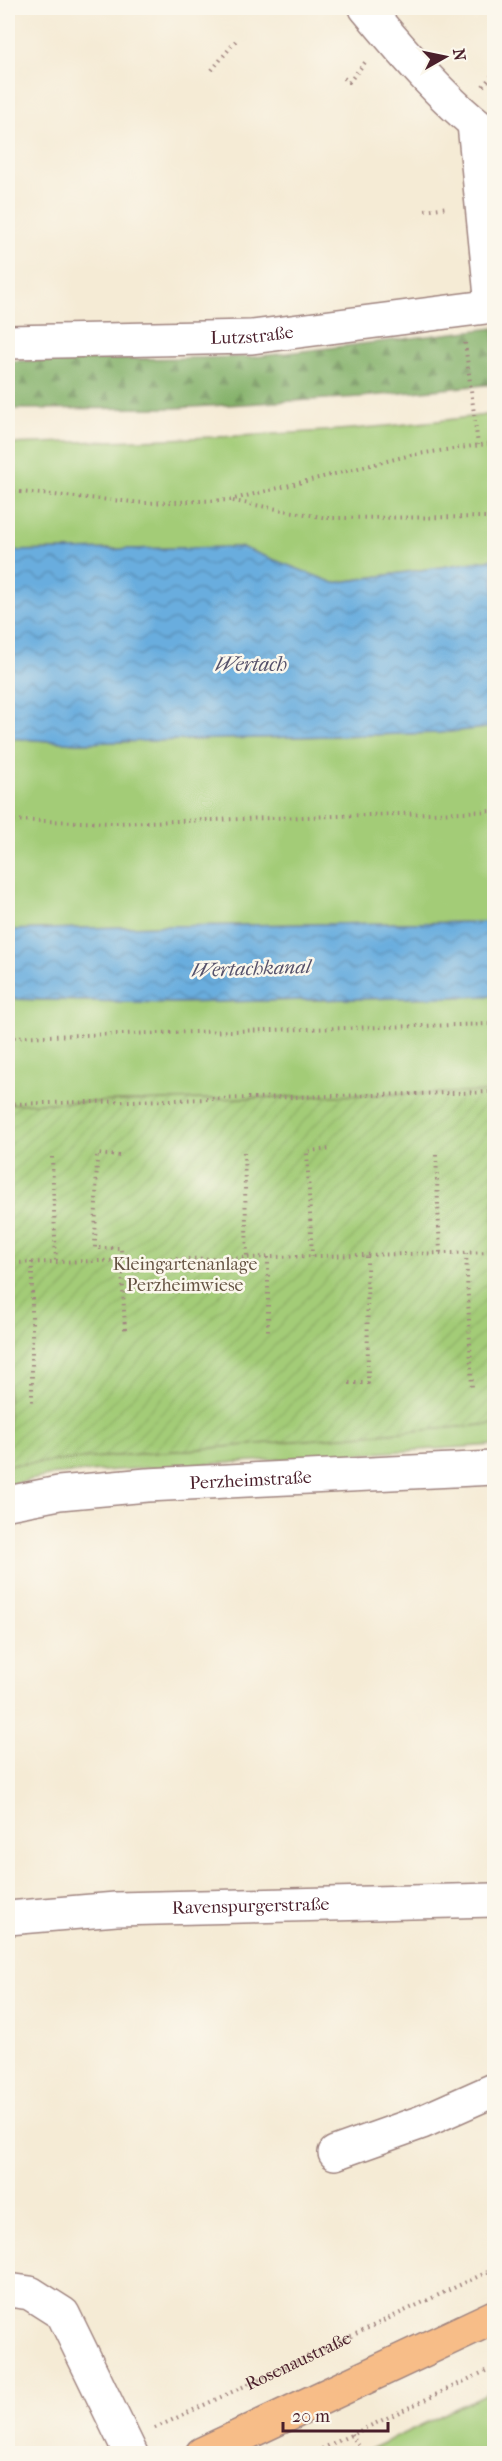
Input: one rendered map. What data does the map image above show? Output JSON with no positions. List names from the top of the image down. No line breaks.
{"streets":{"street":["Lutzstraße","Perzheimstraße","Ravenspurgerstraße"],"path":["Rosenaustraße"]},"water":["Wertach","Wertachkanal"],"parks":["Kleingartenanlage Perzheimwiese"],"scale_bar":"20 m","north":"right"}
